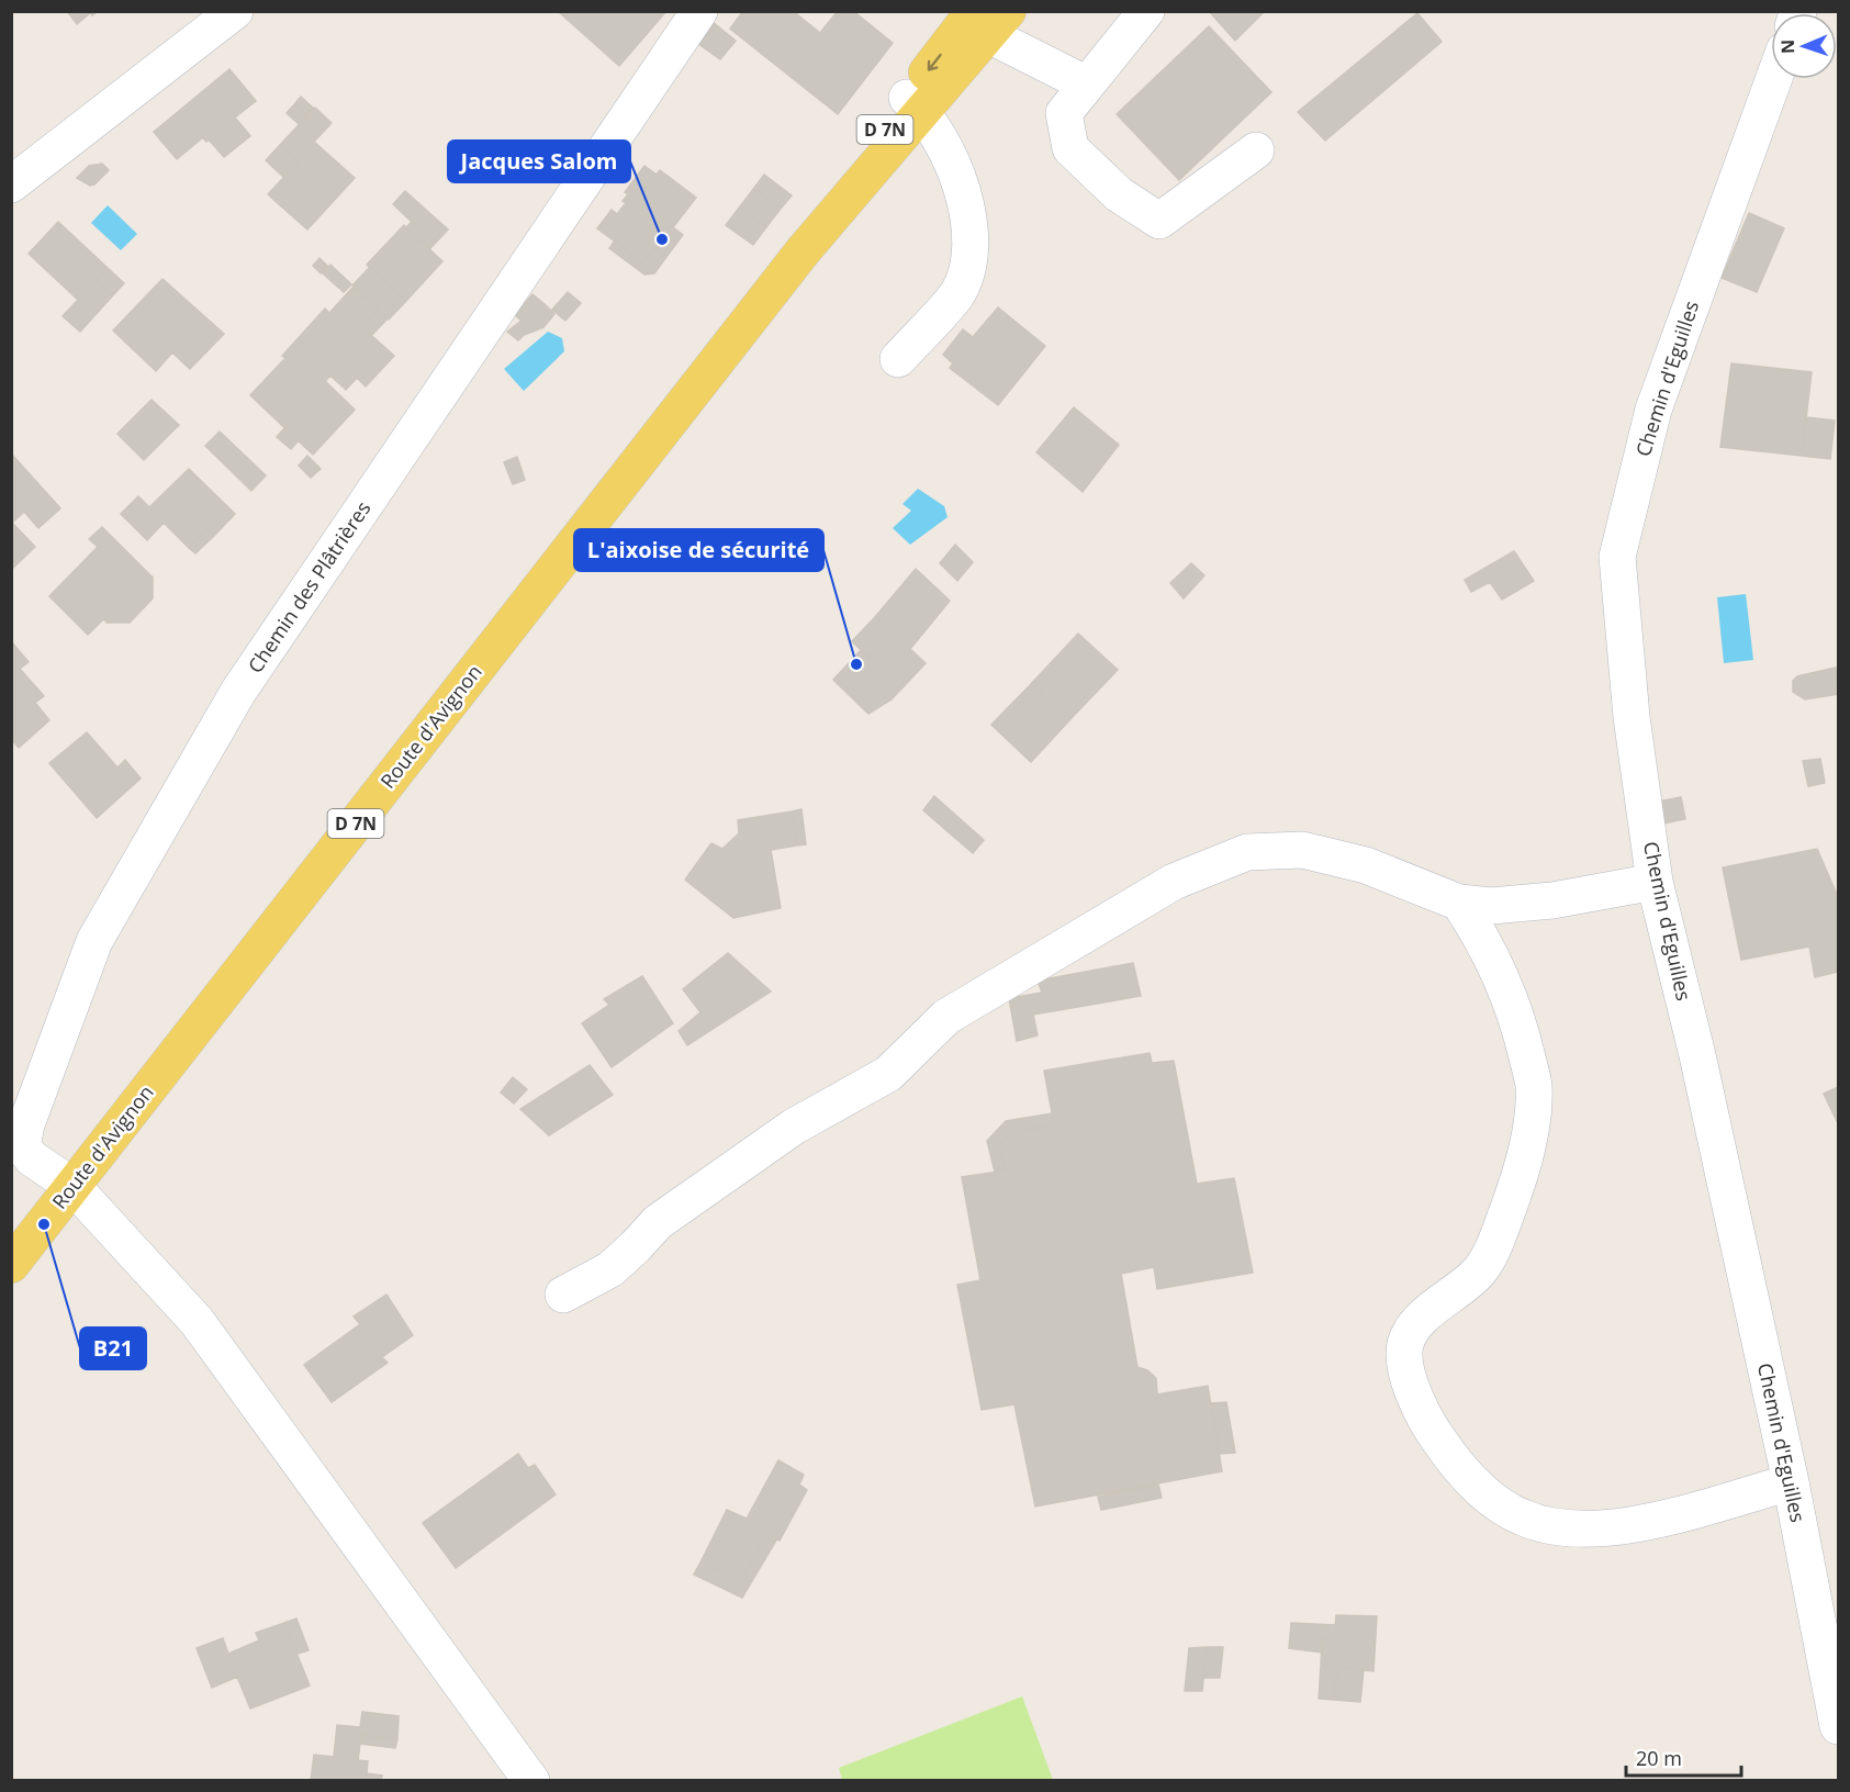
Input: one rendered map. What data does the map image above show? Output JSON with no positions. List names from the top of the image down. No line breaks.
{"streets":{"main road":["D 7N","Route d'Avignon"],"street":["Chemin d'Eguilles","Chemin des Plâtrières"]},"crossings":[["Chemin des Plâtrières","Route d'Avignon"]],"places":["Jacques Salom","L'aixoise de sécurité","B21"],"scale_bar":"20 m","north":"left"}
